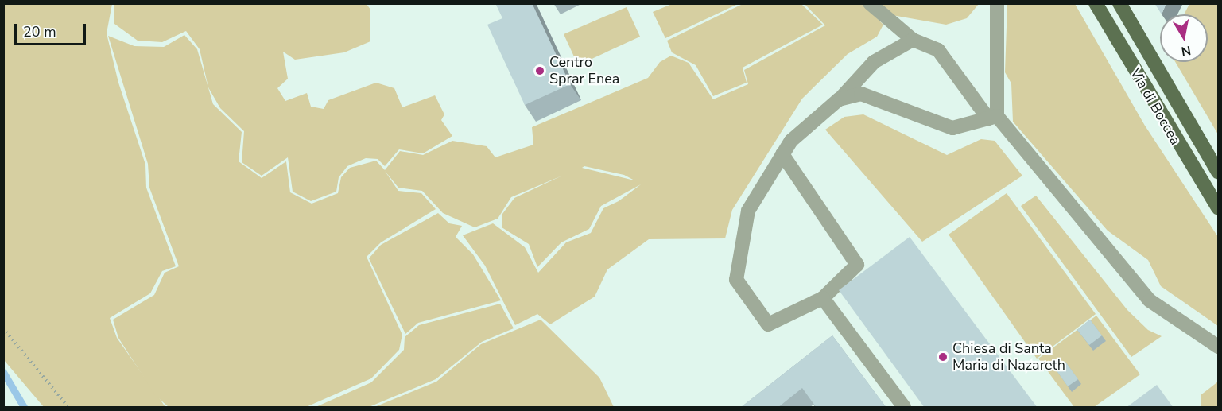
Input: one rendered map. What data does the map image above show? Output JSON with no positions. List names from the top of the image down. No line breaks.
{"streets":{"main road":["Via di Boccea"]},"places":["Centro Sprar Enea","Chiesa di Santa Maria di Nazareth"],"scale_bar":"20 m","north":"bottom"}
